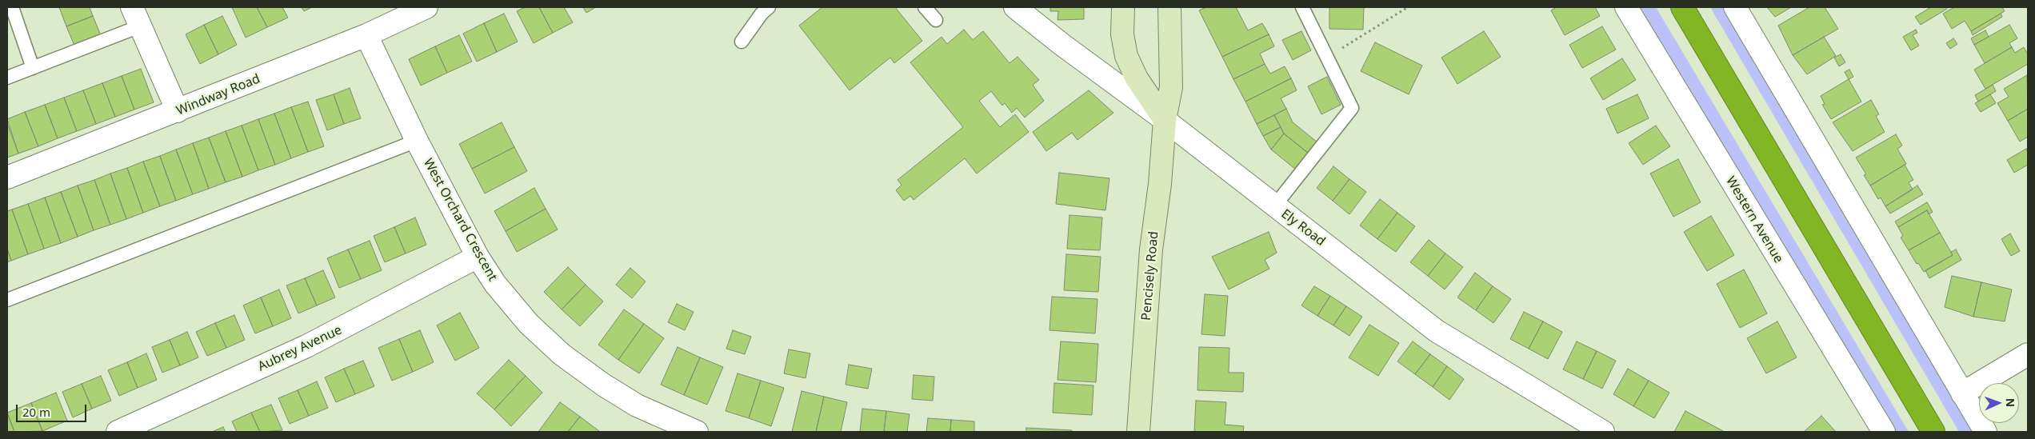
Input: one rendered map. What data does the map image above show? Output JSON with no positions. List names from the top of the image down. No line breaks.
{"streets":{"main road":["Pencisely Road"],"street":["Windway Road","West Orchard Crescent","Western Avenue","Ely Road","Aubrey Avenue"]},"crossings":[["Windway Road","West Orchard Crescent"],["West Orchard Crescent","Aubrey Avenue"],["Ely Road","Pencisely Road"]],"scale_bar":"20 m","north":"right"}
